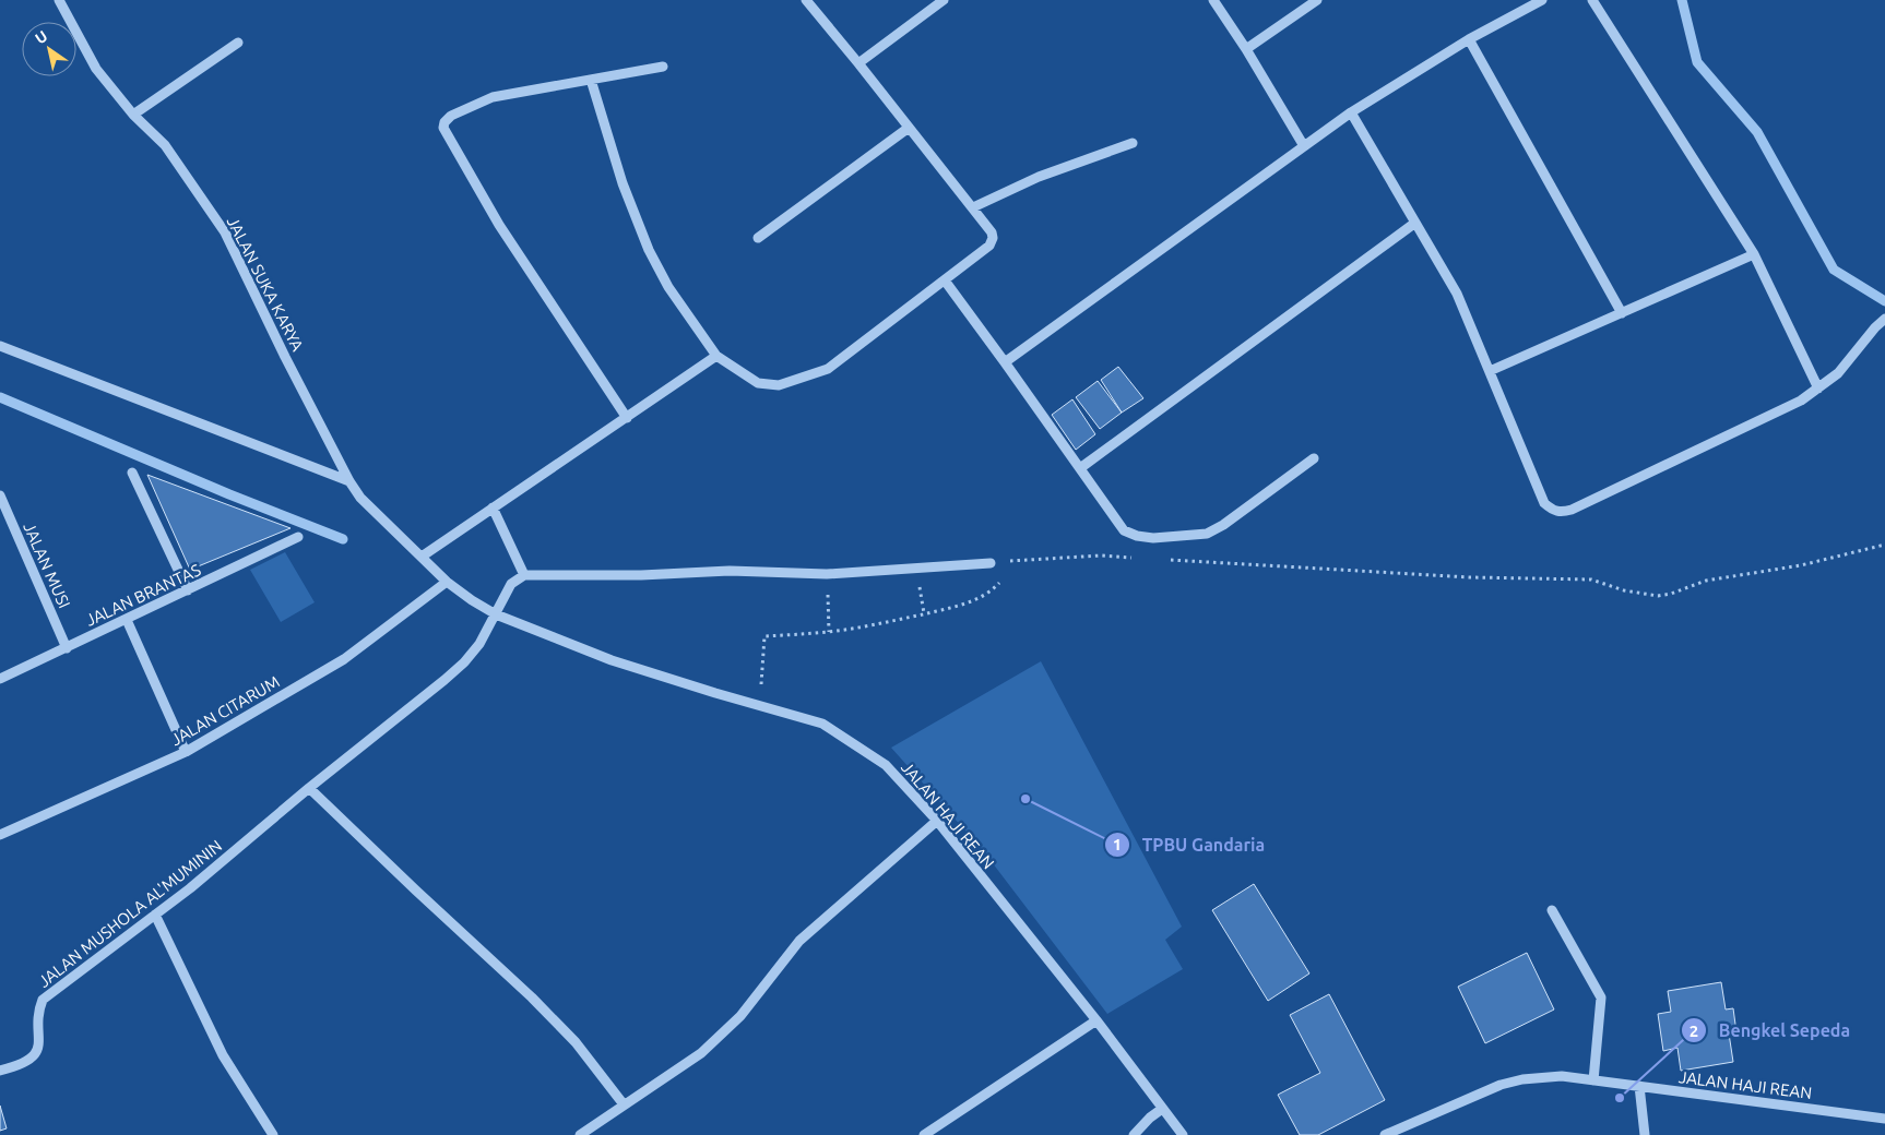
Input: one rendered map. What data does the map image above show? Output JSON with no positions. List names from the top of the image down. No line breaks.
{"streets":{"street":["JALAN SUKA KARYA","JALAN MUSI","JALAN BRANTAS","JALAN CITARUM","JALAN HAJI REAN","JALAN MUSHOLA AL'MUMININ"]},"crossings":[["JALAN SUKA KARYA","JALAN HAJI REAN"],["JALAN MUSI","JALAN BRANTAS"],["JALAN CITARUM","JALAN HAJI REAN"],["JALAN HAJI REAN","JALAN MUSHOLA AL'MUMININ"]],"places":["TPBU Gandaria","Bengkel Sepeda"],"north":"top left"}
